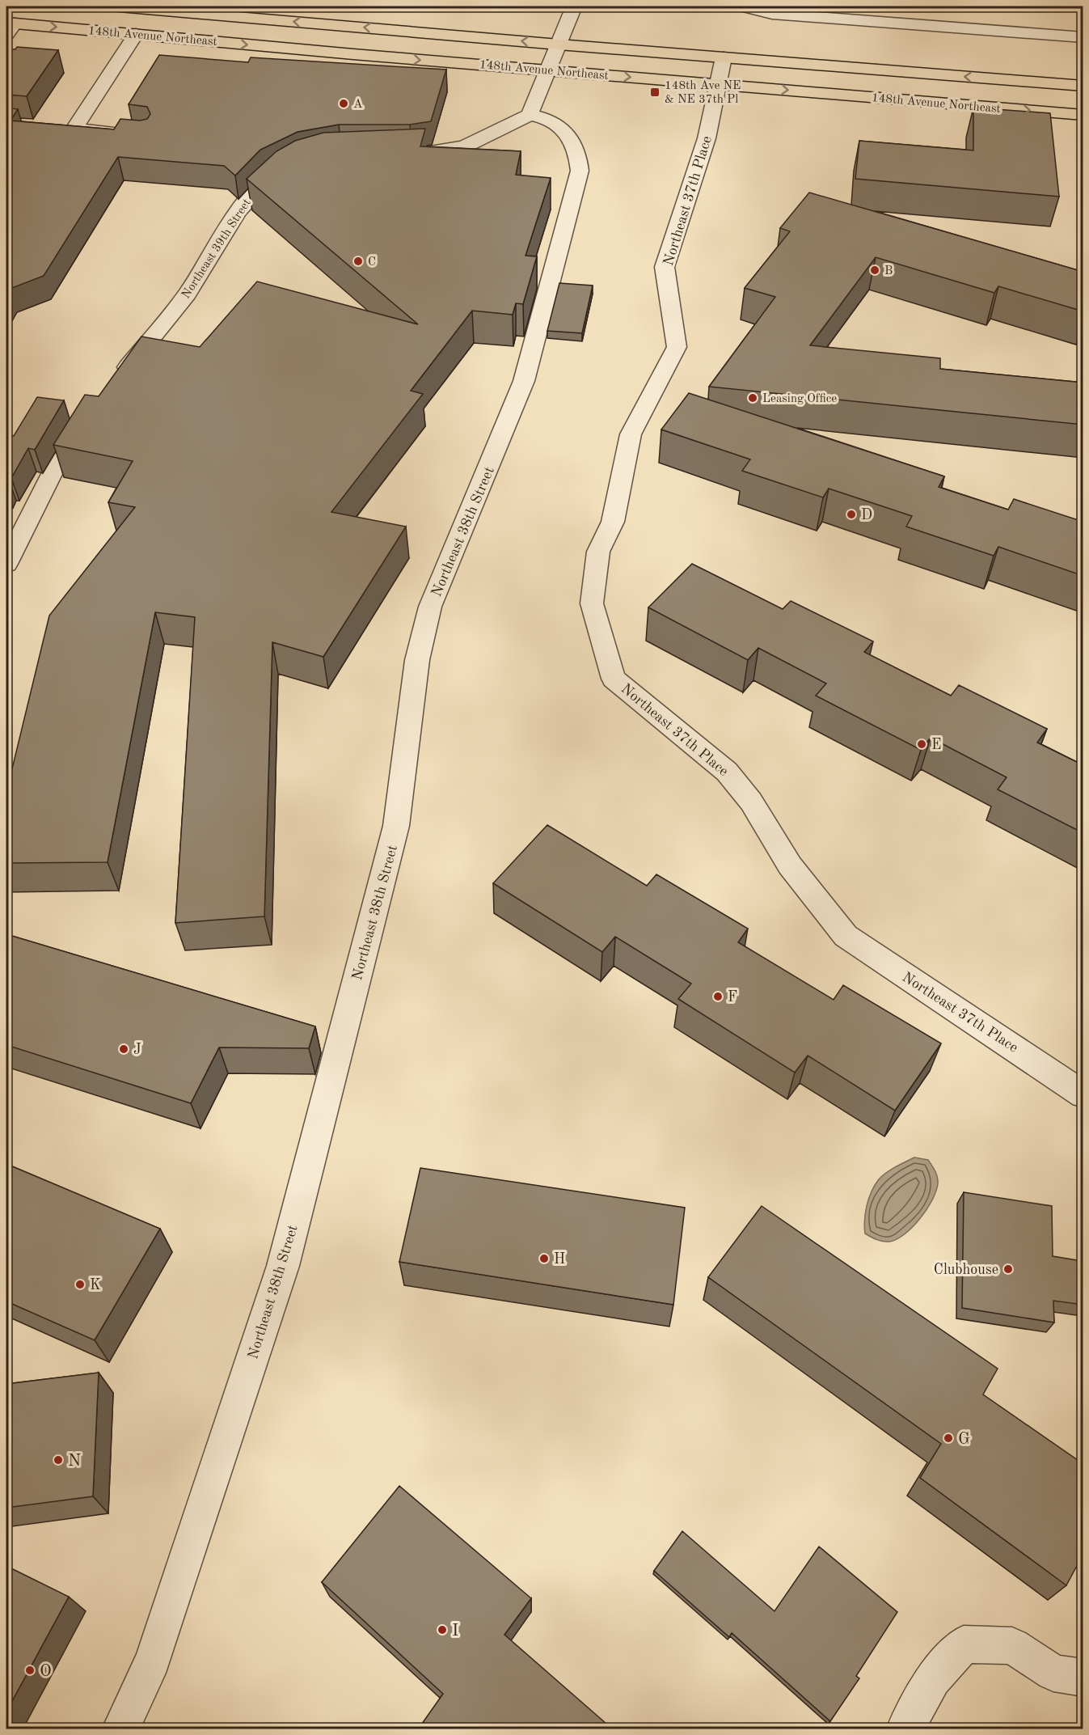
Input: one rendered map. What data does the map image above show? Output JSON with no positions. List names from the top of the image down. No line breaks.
{"streets":{"main road":["148th Avenue Northeast"],"street":["Northeast 37th Place","Northeast 39th Street","Northeast 38th Street"]},"crossings":[["148th Avenue Northeast","Northeast 37th Place"]],"places":{"transit":["148th Ave NE & NE 37th Pl"],"other":["A","C","B","Leasing Office","D","E","F","J","H","Clubhouse","K","G","N","I","O"]}}
